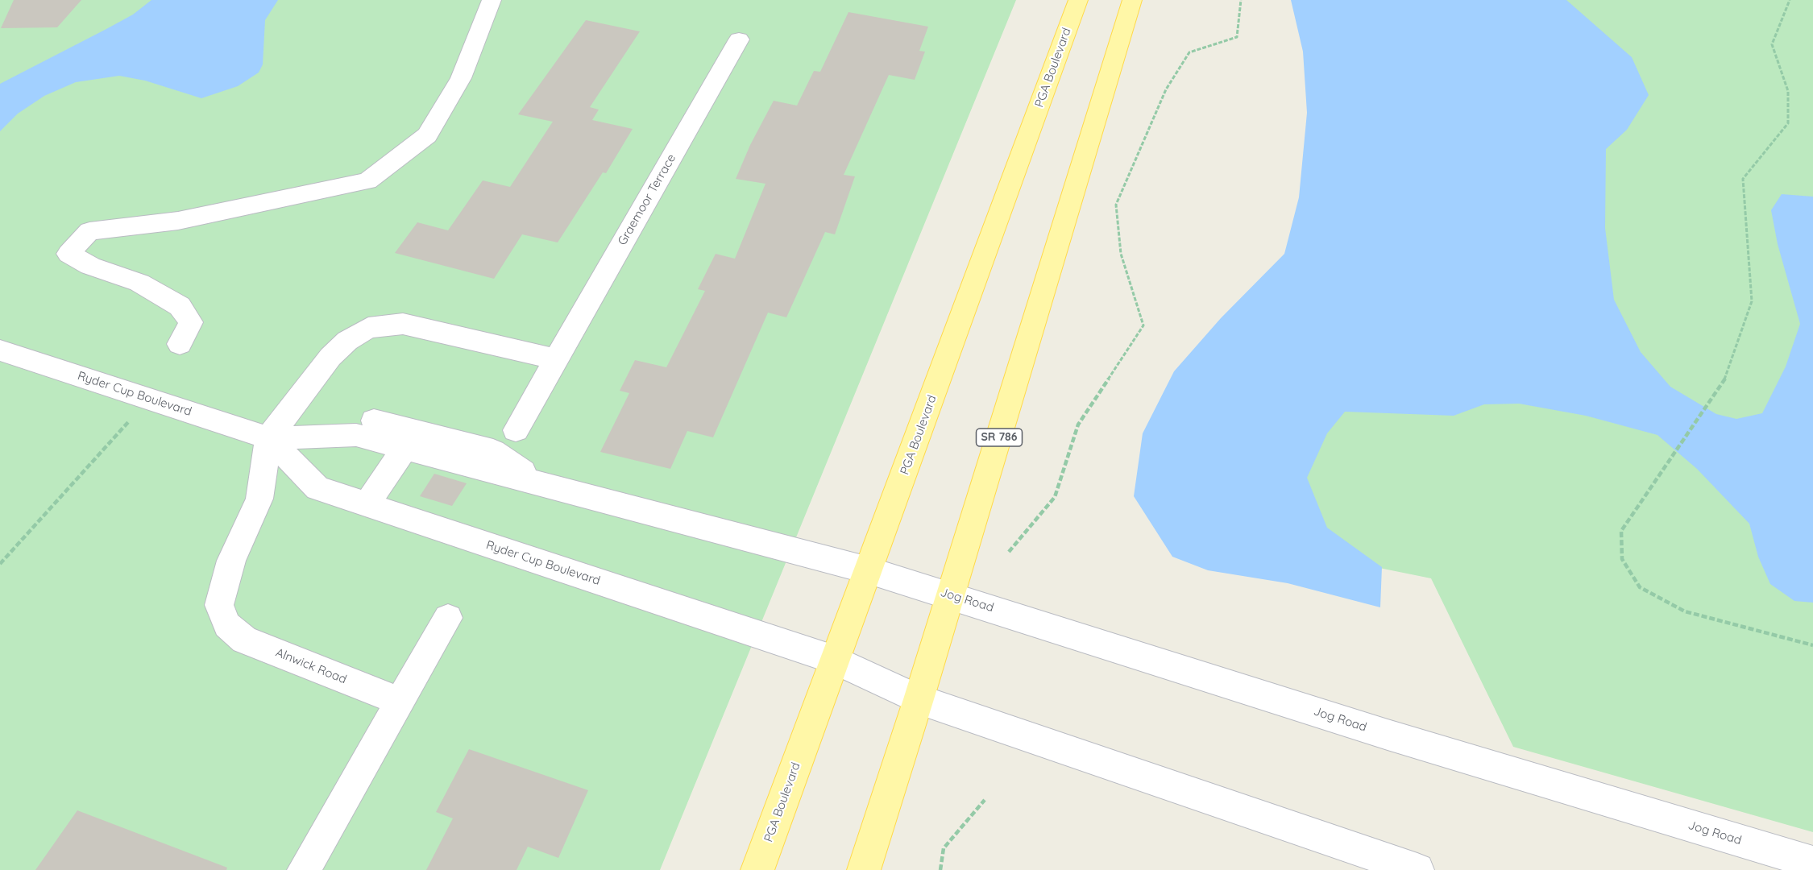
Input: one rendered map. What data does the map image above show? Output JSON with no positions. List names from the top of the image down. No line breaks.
{"streets":{"main road":["PGA Boulevard","SR 786"],"street":["Graemoor Terrace","Ryder Cup Boulevard","Jog Road","Alnwick Road"]},"crossings":[["PGA Boulevard","Ryder Cup Boulevard"],["PGA Boulevard","Jog Road"],["Ryder Cup Boulevard","Jog Road"],["Ryder Cup Boulevard","Alnwick Road"],["SR 786","Jog Road"]]}
